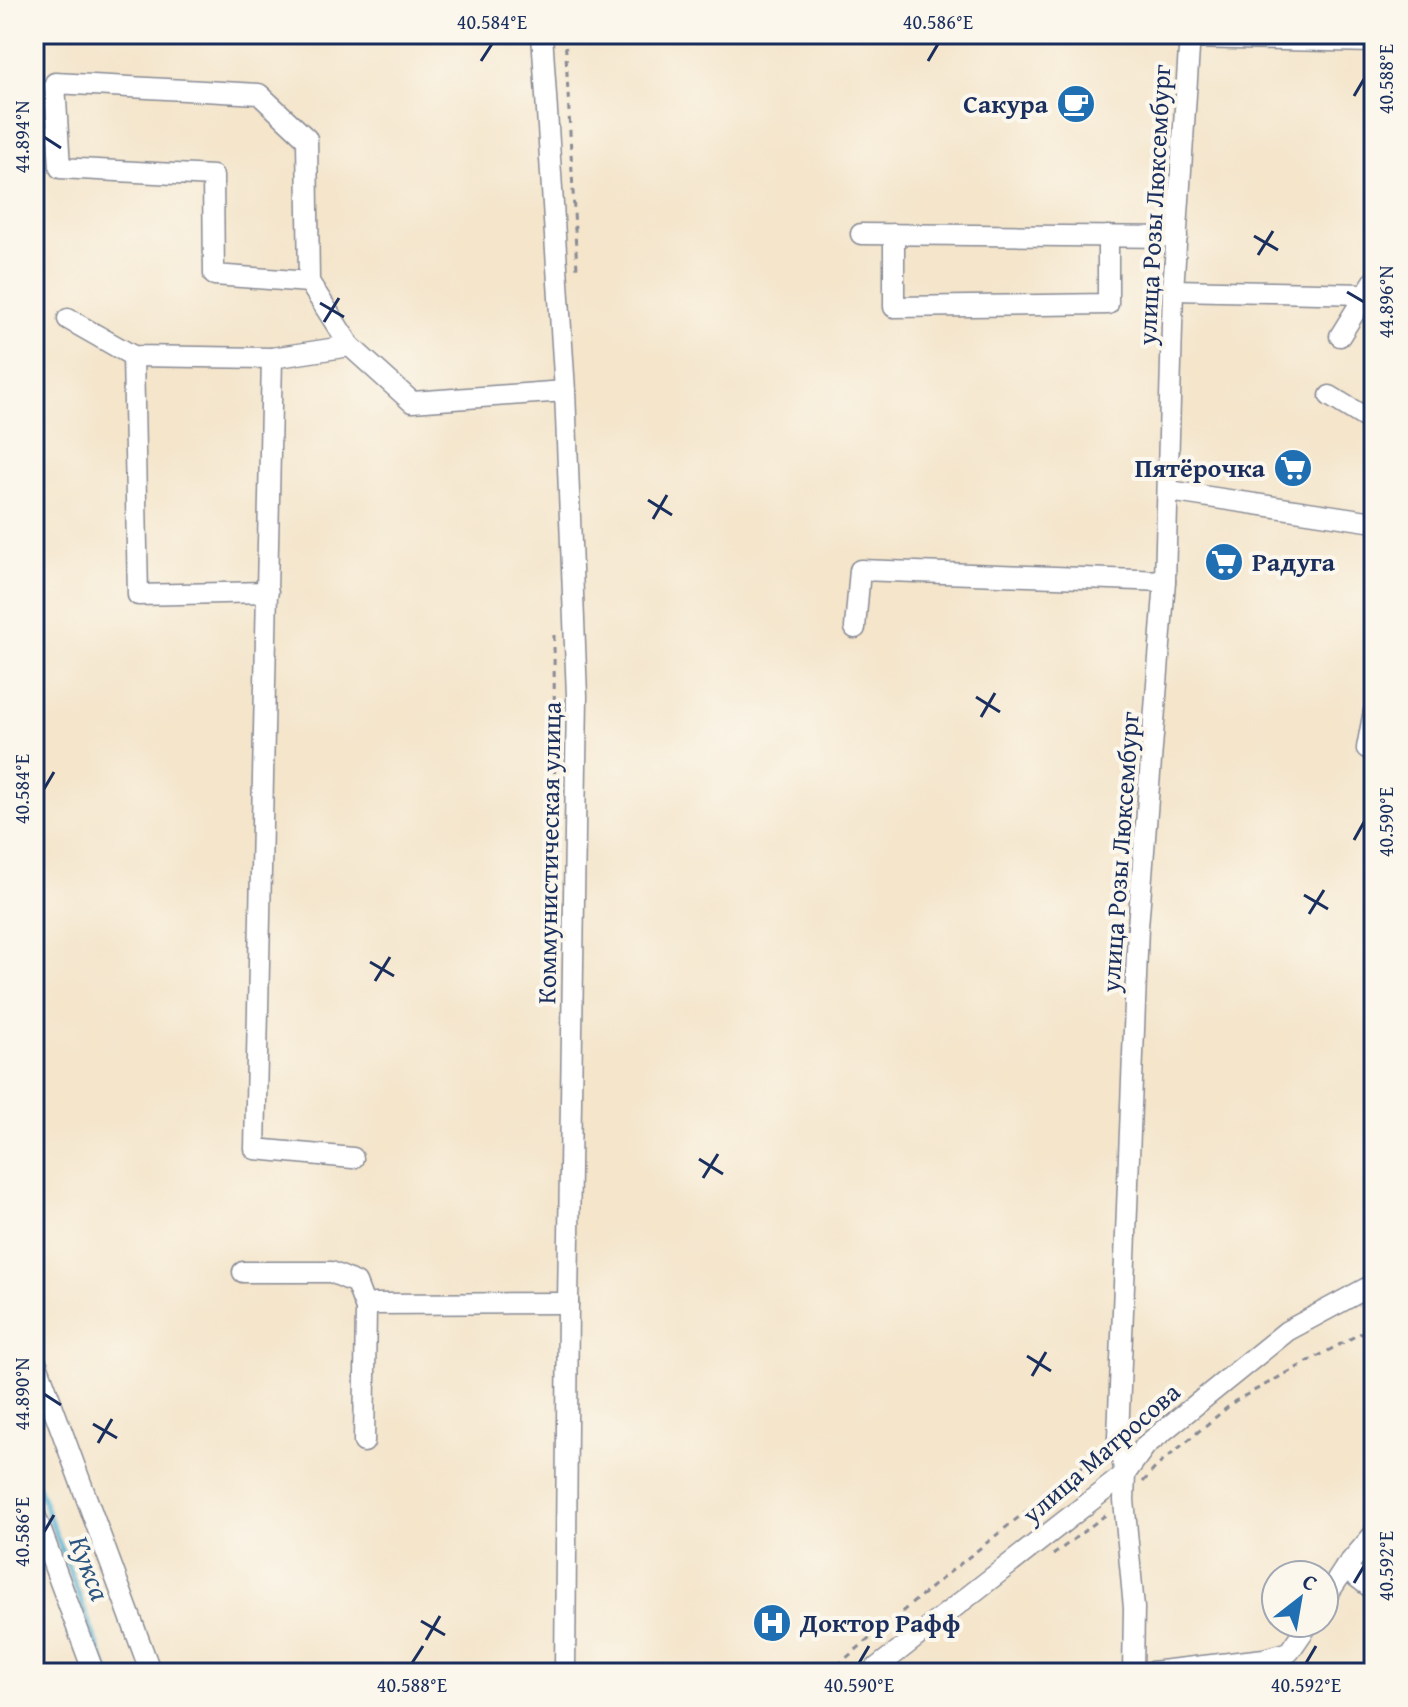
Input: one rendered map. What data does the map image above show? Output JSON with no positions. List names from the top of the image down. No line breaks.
{"streets":{"street":["улица Розы Люксембург","Коммунистическая улица","улица Матросова"]},"crossings":[["улица Розы Люксембург","улица Матросова"]],"water":["Кукса"],"places":{"cafe":["Сакура"],"supermarket":["Пятёрочка","Радуга"],"hospital":["Доктор Рафф"]},"north":"top right","coordinates":["40.584°E","40.586°E","40.588°E","44.894°N","44.896°N","40.590°E","44.890°N","40.592°E"]}
